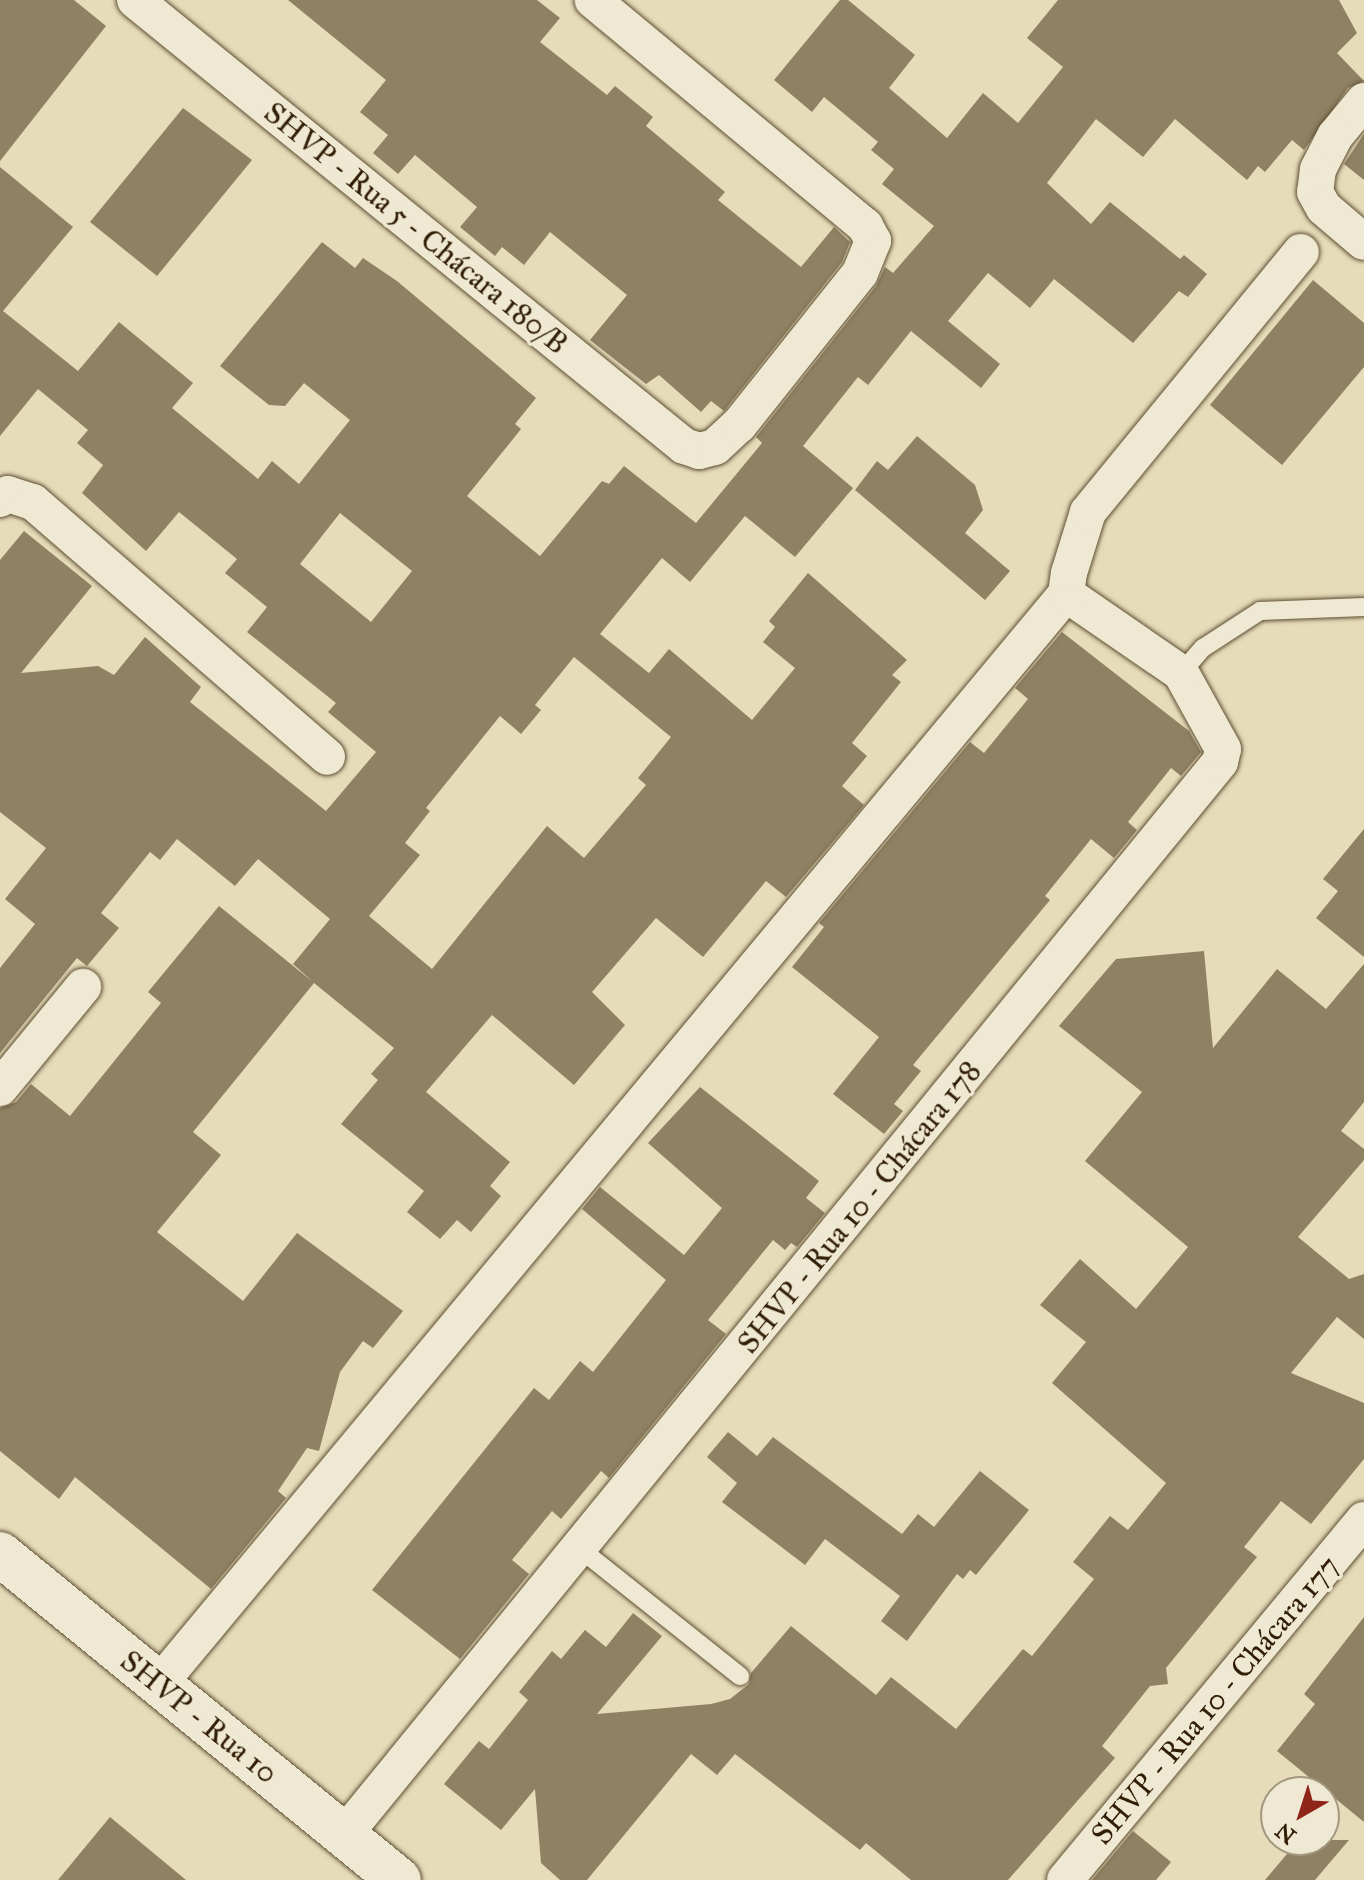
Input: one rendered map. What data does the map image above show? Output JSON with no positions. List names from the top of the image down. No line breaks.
{"streets":{"street":["SHVP - Rua 5 - Chácara 180/B","SHVP - Rua 10 - Chácara 178","SHVP - Rua 10 - Chácara 177","SHVP - Rua 10"]},"crossings":[["SHVP - Rua 10 - Chácara 178","SHVP - Rua 10"]],"north":"bottom left"}
